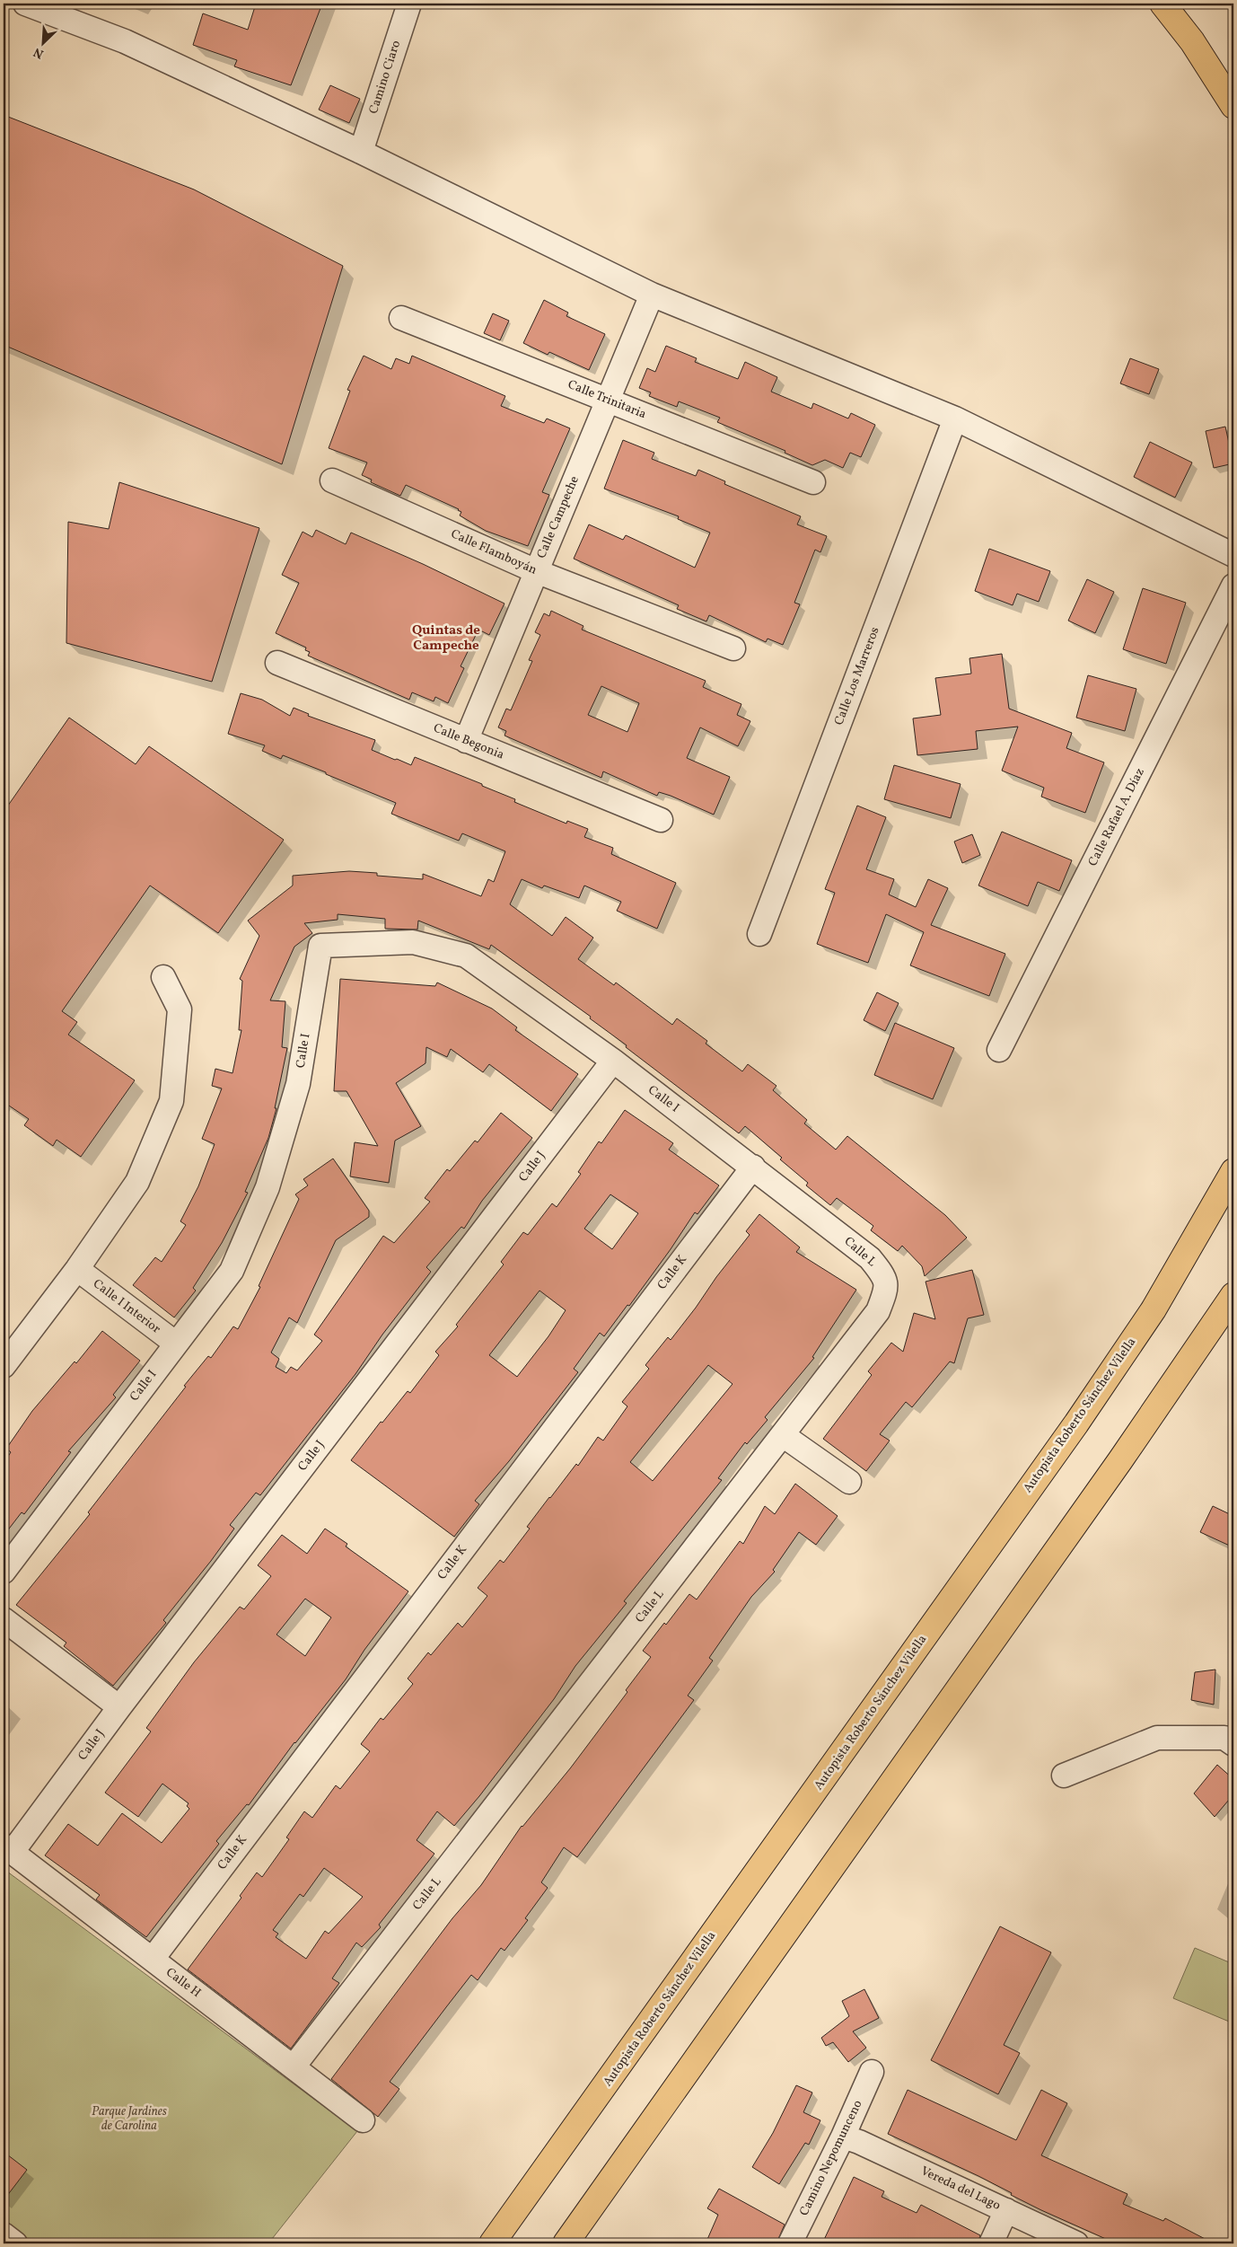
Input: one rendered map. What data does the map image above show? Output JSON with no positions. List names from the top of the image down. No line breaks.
{"streets":{"highway":["Autopista Roberto Sánchez Vilella"],"street":["Camino Ciaro","Calle Trinitaria","Calle Campeche","Calle Flamboyán","Calle Los Marreros","Calle Begonia","Calle Rafael A. Díaz","Calle I","Calle J","Calle L","Calle K","Calle I Interior","Calle H","Camino Nepomunceno","Vereda del Lago"]},"crossings":[["Calle Trinitaria","Calle Campeche"],["Calle Campeche","Calle Flamboyán"],["Calle Campeche","Calle Begonia"],["Calle I","Calle J"],["Calle I","Calle L"],["Calle I","Calle K"],["Calle I","Calle I Interior"],["Calle J","Calle H"],["Calle L","Calle K"],["Calle L","Calle H"],["Calle K","Calle H"],["Camino Nepomunceno","Vereda del Lago"]],"districts":["Quintas de Campeche"],"parks":["Parque Jardines de Carolina"],"north":"bottom left"}
